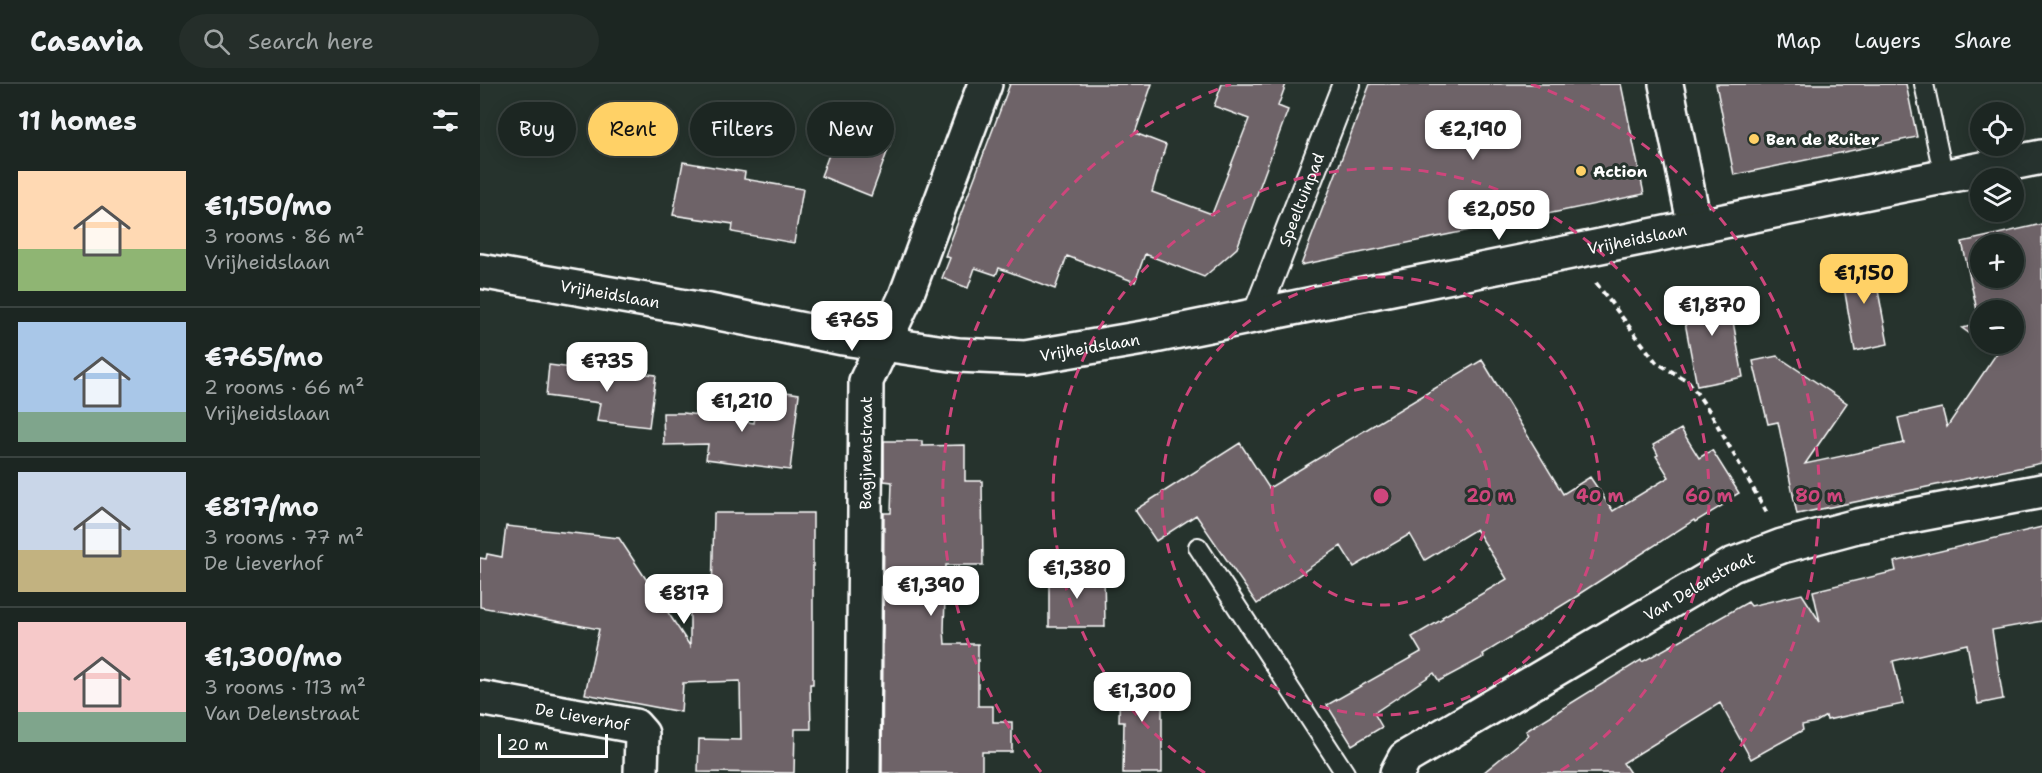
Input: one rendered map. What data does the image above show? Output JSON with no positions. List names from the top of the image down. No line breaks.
{"streets":{"street":["Speeltuinpad","Vrijheidslaan","Bagijnenstraat","Van Delenstraat","De Lieverhof"]},"crossings":[["Speeltuinpad","Vrijheidslaan"],["Vrijheidslaan","Bagijnenstraat"]],"places":["Ben de Ruiter","Action"],"scale_bar":"20 m","page":{"header":"Casavia","search":"Search here","nav":["Map","Layers","Share"],"heading":"11 homes","map_buttons":["+","−"],"chip":["Buy","Rent","Filters","New"],"price":["€2,190","€2,050","€1,150","€1,870","€765","€735","€1,210","€1,380","€1,390","€817","€1,300"],"list":[{"name":"€1,150/mo","note":"3 rooms · 86 m² · Vrijheidslaan"},{"name":"€765/mo","note":"2 rooms · 66 m² · Vrijheidslaan"},{"name":"€817/mo","note":"3 rooms · 77 m² · De Lieverhof"},{"name":"€1,300/mo","note":"3 rooms · 113 m² · Van Delenstraat"}],"scale":"20 m"},"rings":["20 m","40 m","60 m","80 m"]}
